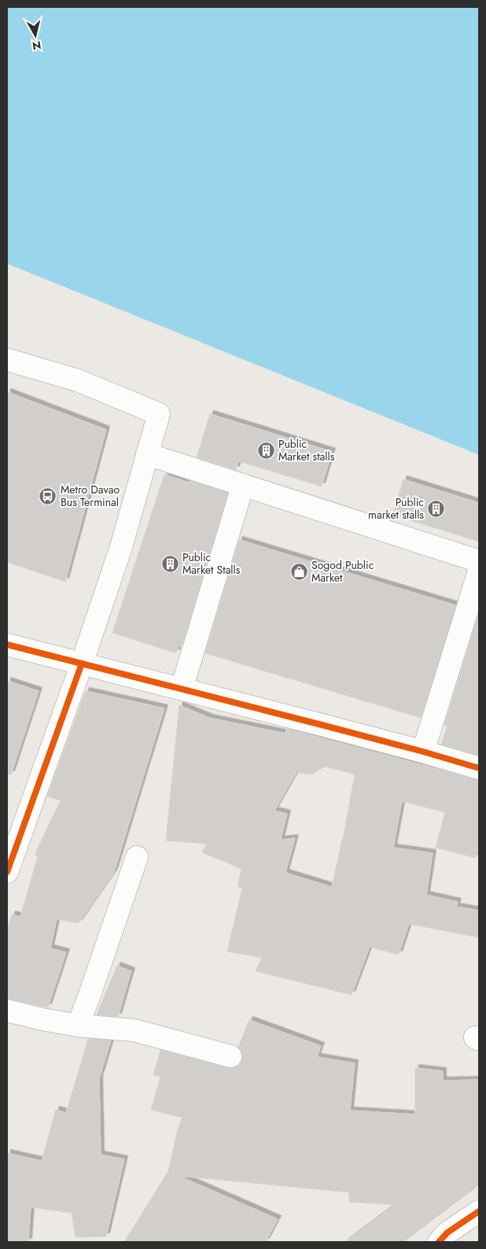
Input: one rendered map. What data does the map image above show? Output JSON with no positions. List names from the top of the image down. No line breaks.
{"places":{"building":["Public Market stalls","Public market stalls","Public Market Stalls"],"bus stop":["Metro Davao Bus Terminal"],"shop":["Sogod Public Market"]},"north":"bottom"}
